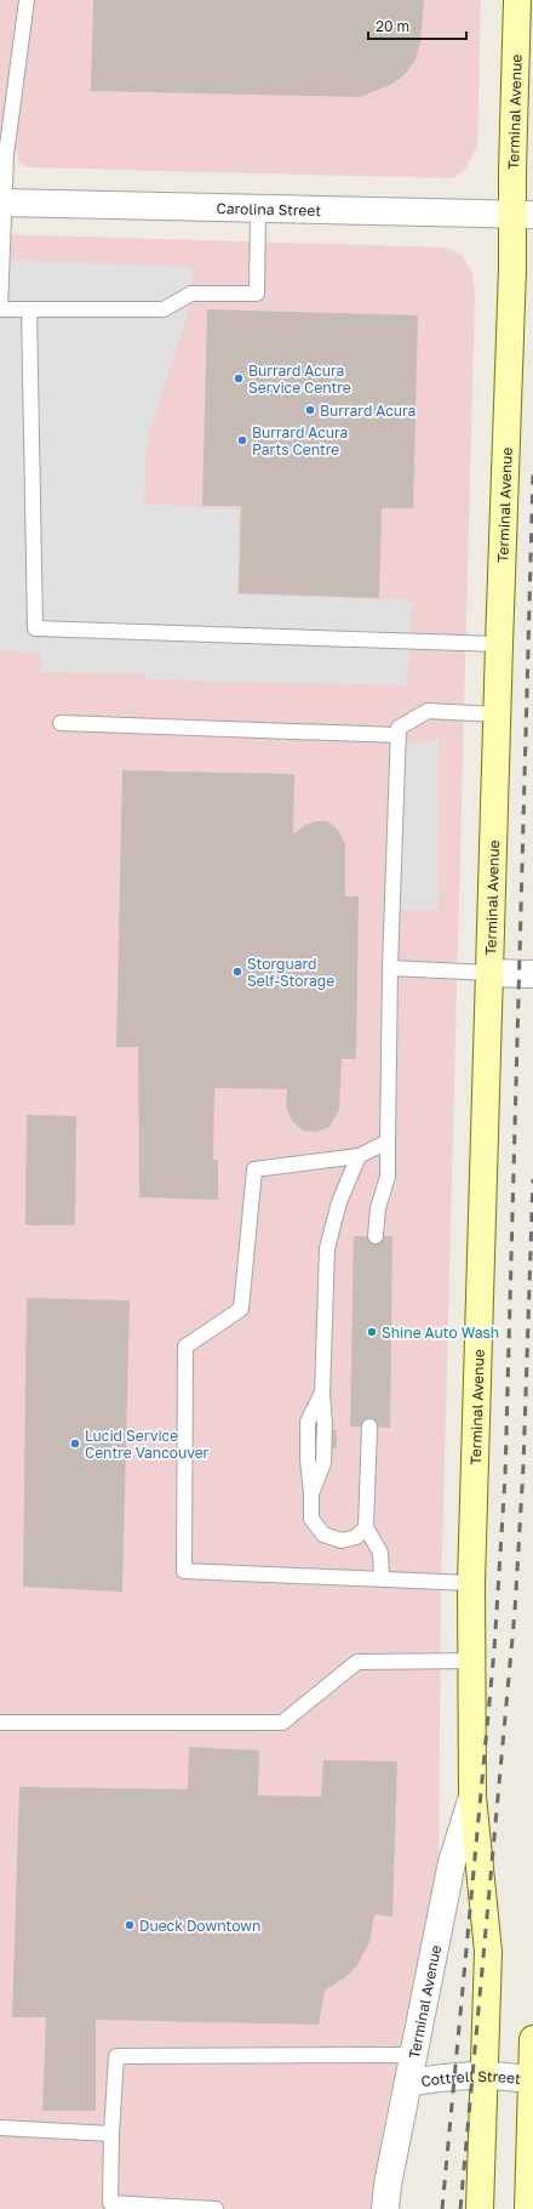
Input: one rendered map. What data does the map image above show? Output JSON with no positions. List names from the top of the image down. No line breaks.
{"streets":{"main road":["Terminal Avenue"],"street":["Carolina Street","Cottrell Street"]},"crossings":[["Terminal Avenue","Carolina Street"],["Terminal Avenue","Cottrell Street"]],"places":["Burrard Acura Service Centre","Burrard Acura","Burrard Acura Parts Centre","Storguard Self-Storage","Shine Auto Wash","Lucid Service Centre Vancouver","Dueck Downtown"],"scale_bar":"20 m"}
